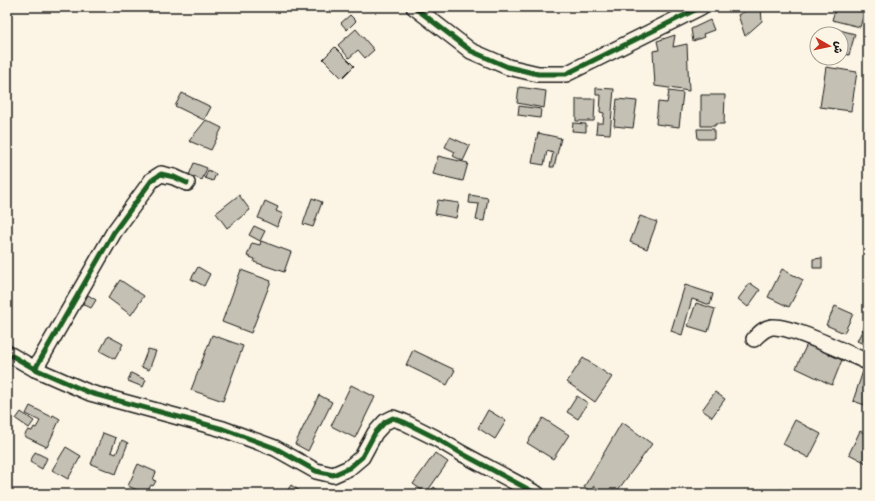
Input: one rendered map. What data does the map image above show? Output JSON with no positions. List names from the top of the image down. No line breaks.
{"north":"right"}
